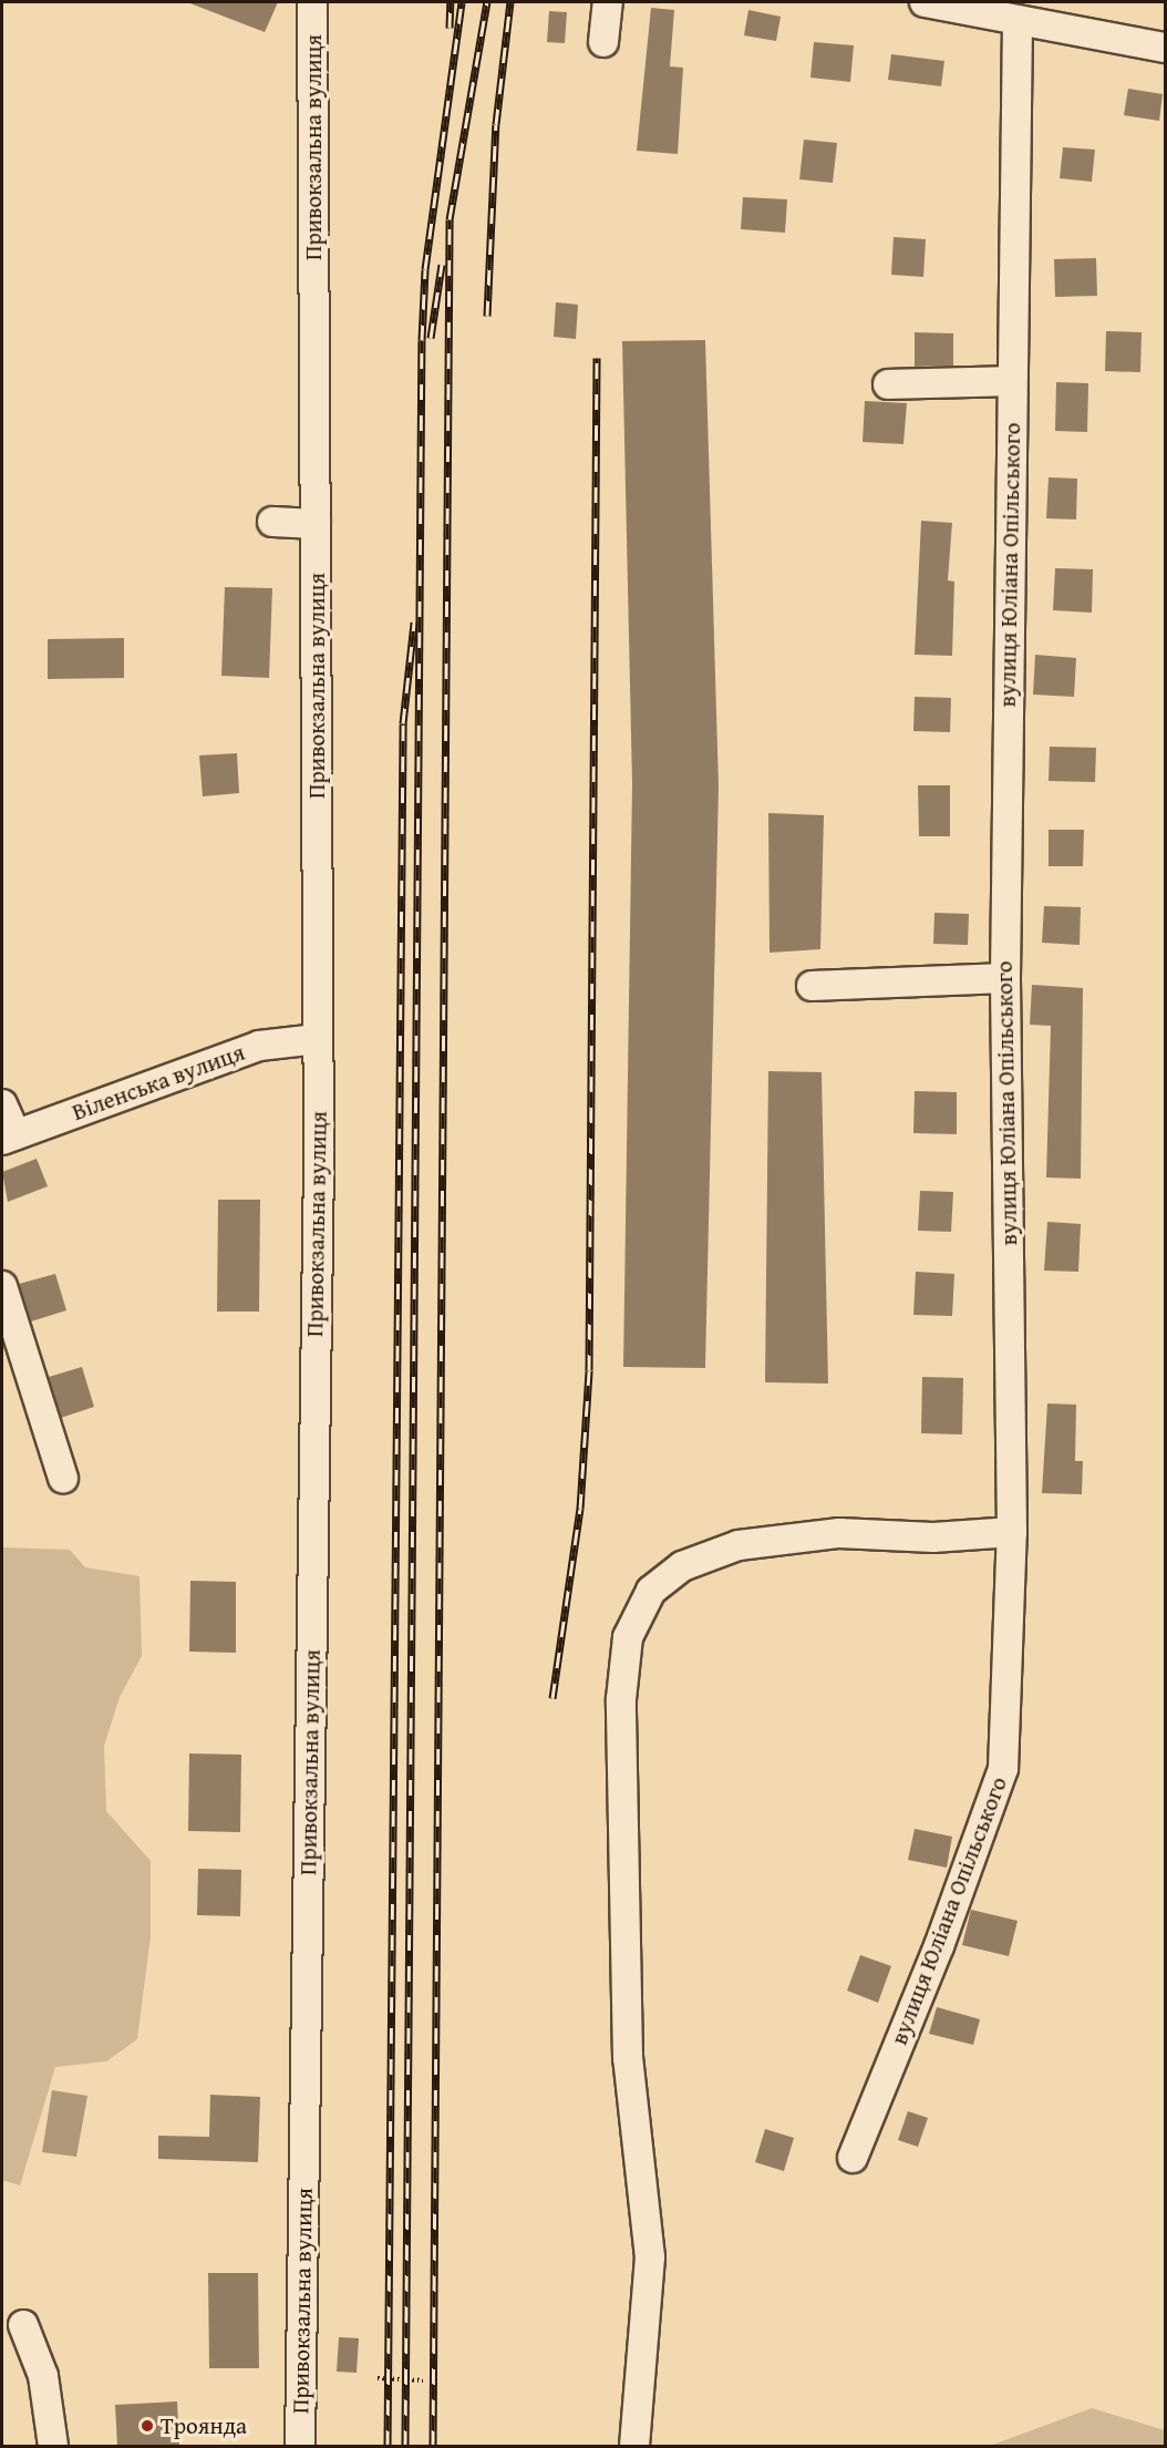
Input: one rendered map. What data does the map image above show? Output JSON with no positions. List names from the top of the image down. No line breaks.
{"streets":{"street":["Привокзальна вулиця","вулиця Юліана Опільського","Віленська вулиця"]},"crossings":[["Привокзальна вулиця","Віленська вулиця"]],"places":["Троянда"]}
